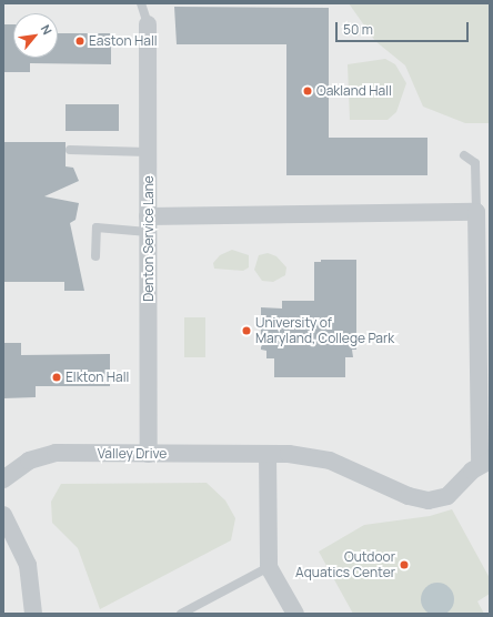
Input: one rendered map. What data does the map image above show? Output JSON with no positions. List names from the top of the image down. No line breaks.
{"streets":{"street":["Denton Service Lane","Valley Drive"]},"crossings":[["Denton Service Lane","Valley Drive"]],"places":["Easton Hall","Oakland Hall","University of Maryland, College Park","Elkton Hall","Outdoor Aquatics Center"],"scale_bar":"50 m","north":"top right"}
